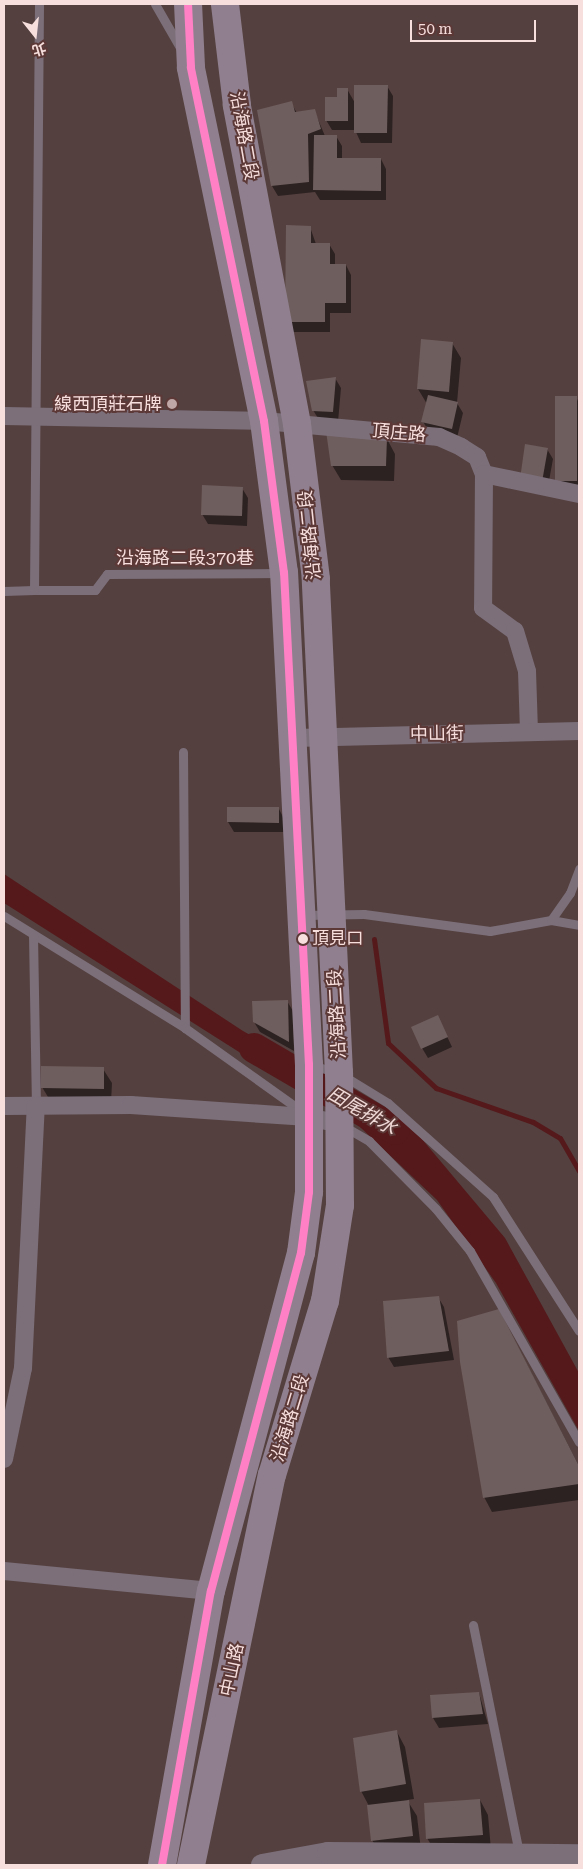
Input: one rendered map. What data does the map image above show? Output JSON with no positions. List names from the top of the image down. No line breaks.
{"streets":{"main road":["沿海路二段","中山路"],"street":["頂庄路","中山街"],"lane":["沿海路二段370巷"]},"crossings":[["沿海路二段","頂庄路"],["沿海路二段","沿海路二段370巷"],["沿海路二段","中山街"],["沿海路二段","中山路"]],"water":["田尾排水"],"places":["線西頂莊石牌","頂見口"],"scale_bar":"50 m","north":"bottom"}
